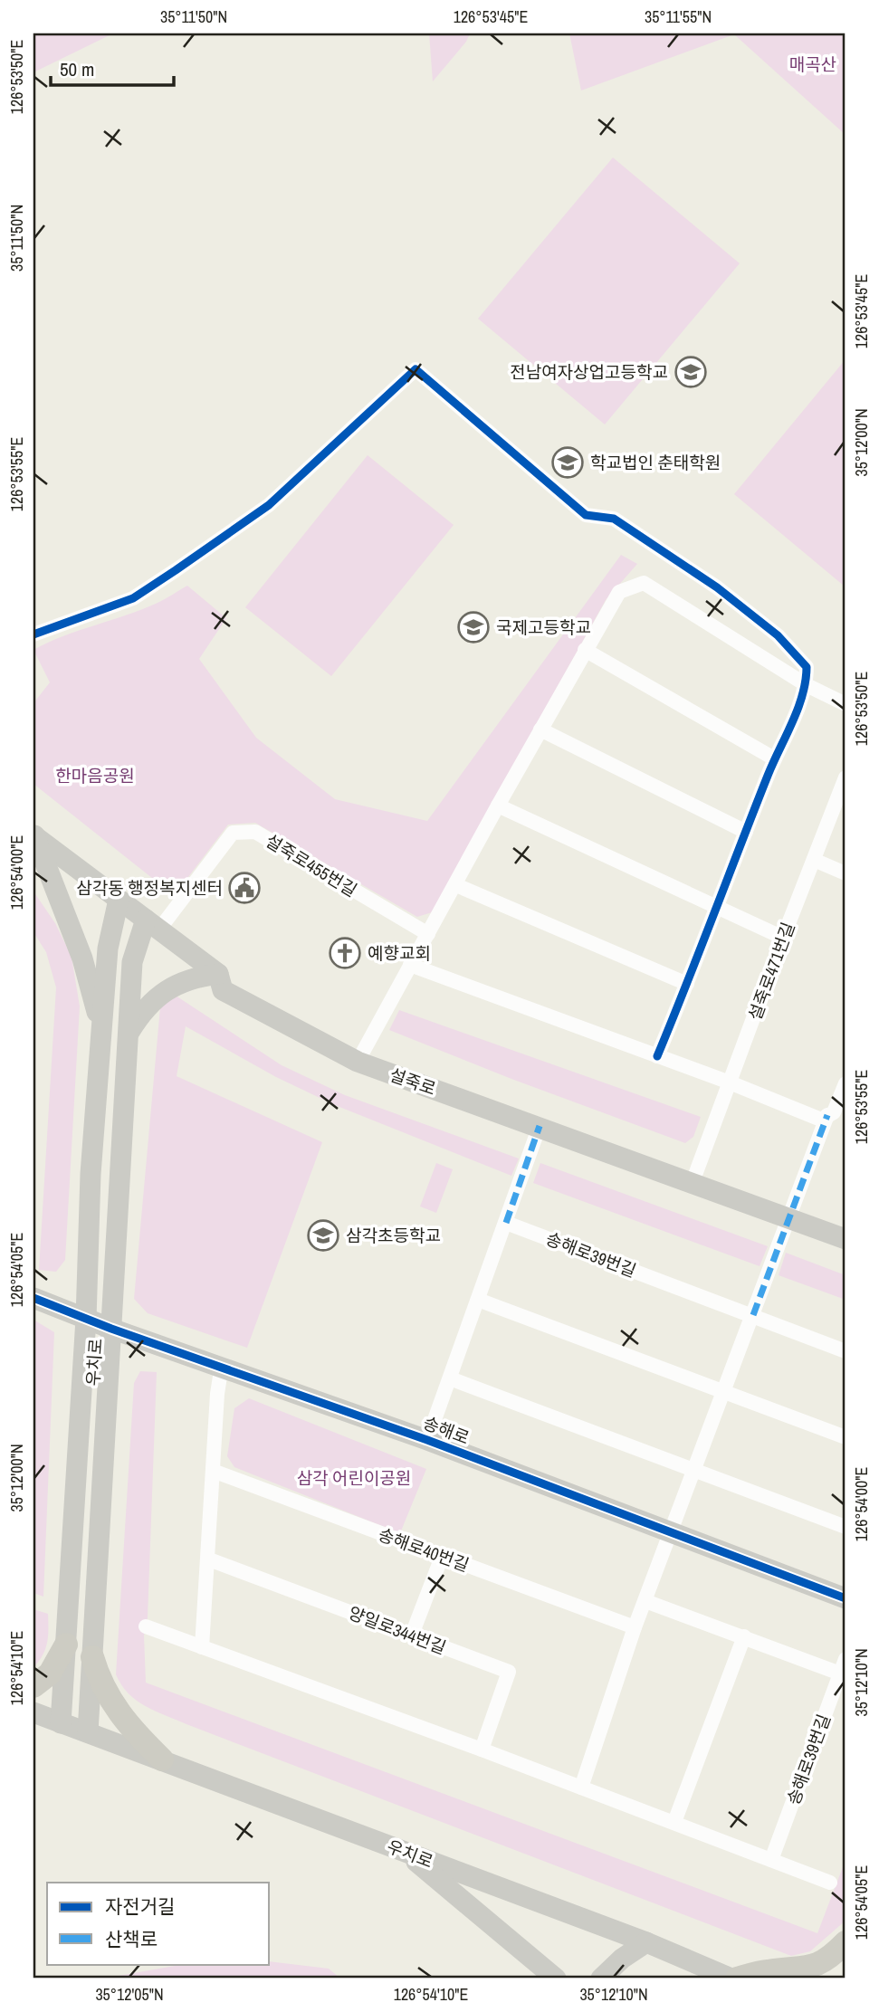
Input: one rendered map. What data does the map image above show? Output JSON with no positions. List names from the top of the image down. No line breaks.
{"streets":{"street":["설죽로455번길","설죽로471번길","설죽로","송해로39번길","우치로","송해로","송해로40번길","양일로344번길"]},"crossings":[["설죽로455번길","설죽로"],["설죽로455번길","우치로"],["설죽로471번길","설죽로"],["설죽로","우치로"],["우치로","송해로"]],"parks":["매곡산","한마음공원","삼각 어린이공원"],"places":{"school or university":["전남여자상업고등학교","학교법인 춘태학원","국제고등학교","삼각초등학교"],"public building":["삼각동 행정복지센터"],"church":["예향교회"]},"legend":["자전거길","산책로"],"scale_bar":"50 m","coordinates":["35°11'50\"N","126°53'45\"E","35°11'55\"N","126°53'50\"E","35°12'00\"N","126°53'55\"E","126°54'00\"E","126°54'05\"E","126°54'10\"E","35°12'10\"N","35°12'05\"N"]}
